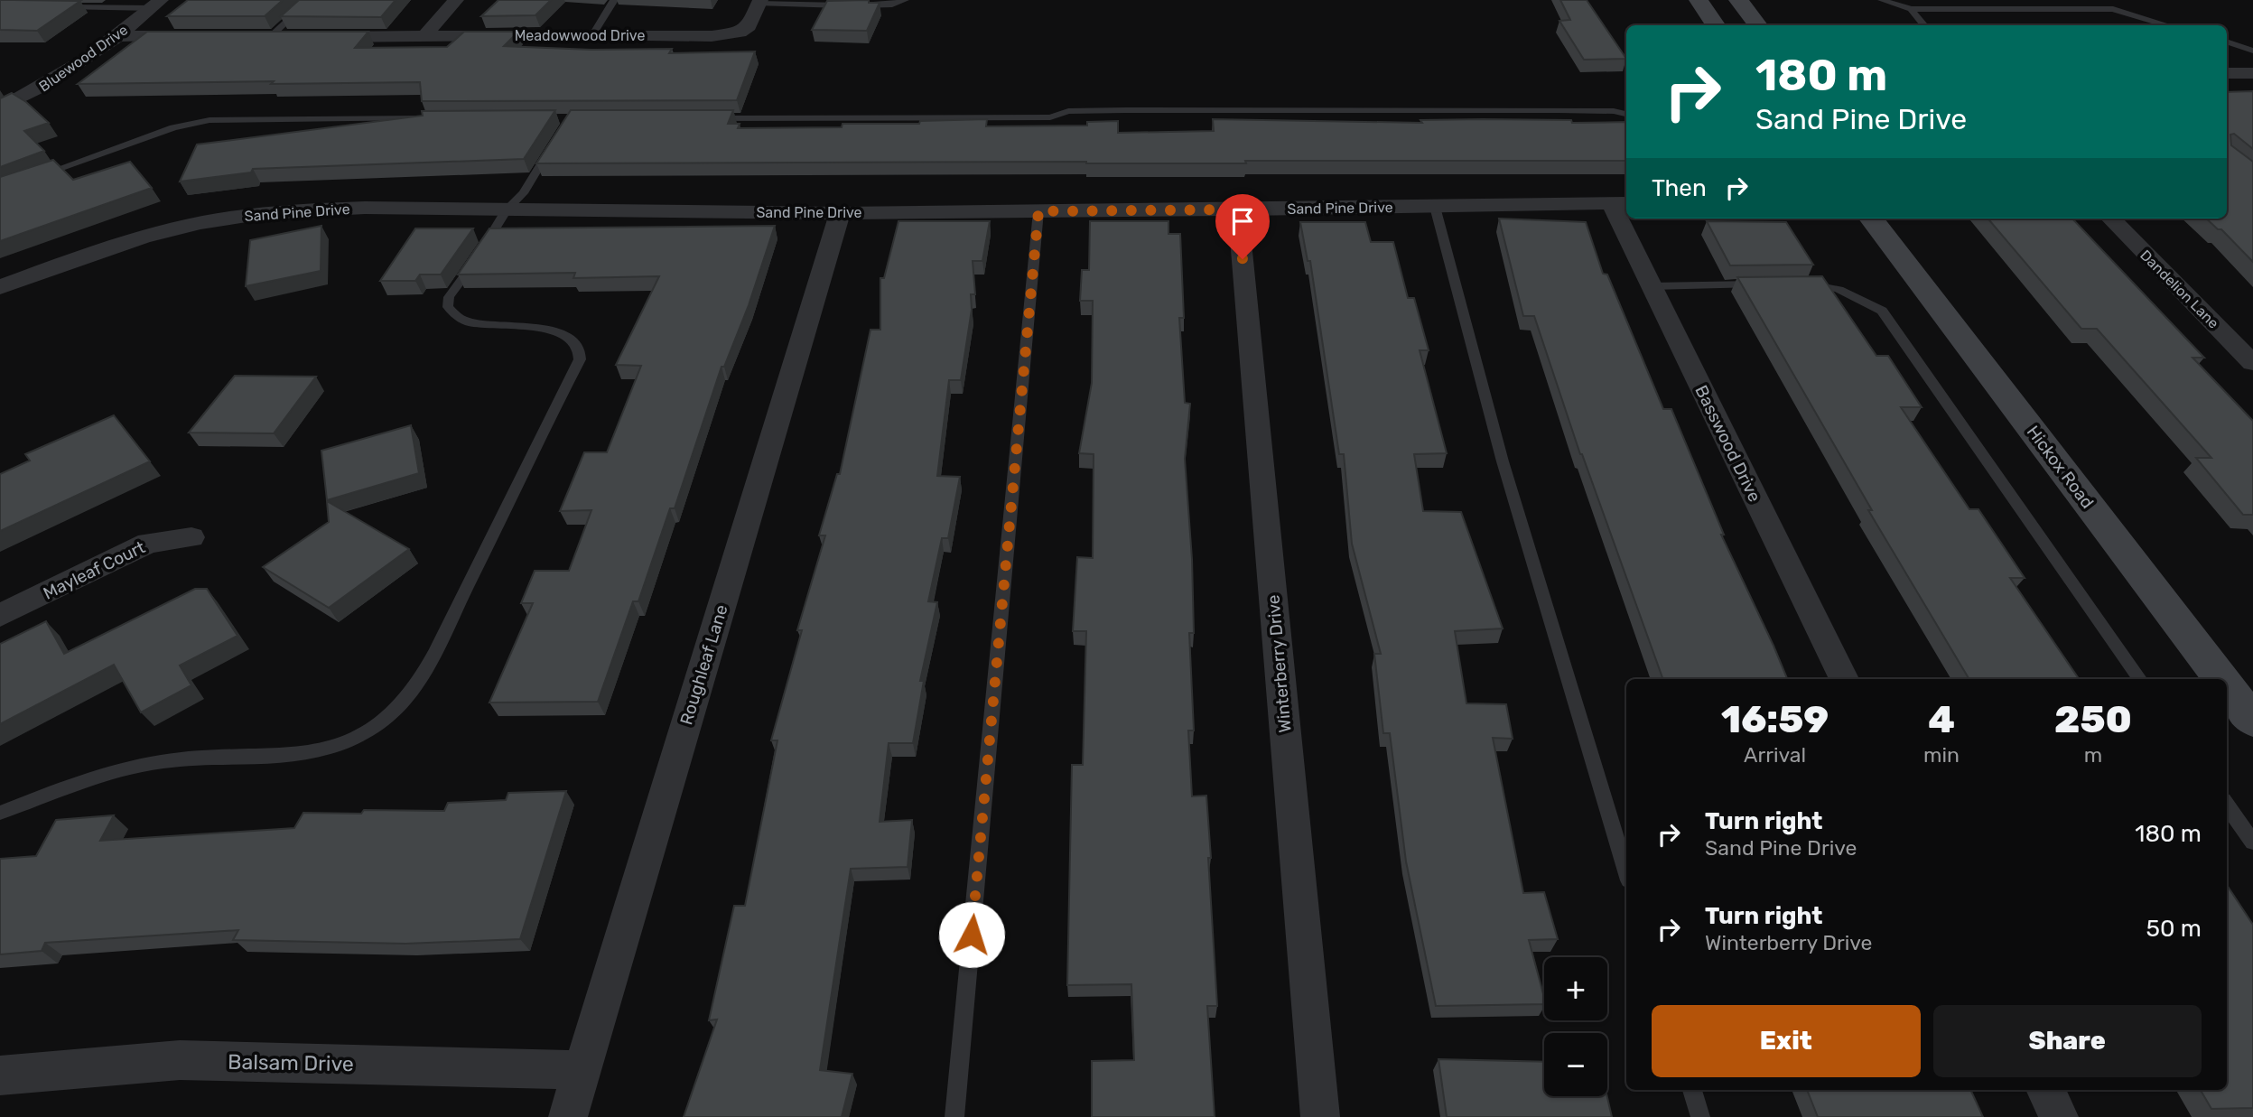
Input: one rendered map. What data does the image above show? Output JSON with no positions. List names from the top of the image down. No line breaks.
{"streets":{"street":["Meadowwood Drive","Bluewood Drive","Sand Pine Drive","Dandelion Lane","Basswood Drive","Hickox Road","Mayleaf Court","Winterberry Drive","Roughleaf Lane","Balsam Drive"]},"crossings":[["Sand Pine Drive","Basswood Drive"],["Sand Pine Drive","Winterberry Drive"],["Sand Pine Drive","Roughleaf Lane"],["Roughleaf Lane","Balsam Drive"]],"page":{"turn":["180 m","Sand Pine Drive"],"then":"Then","eta":["16:59","Arrival","4","min","250","m"],"list":[{"name":"Turn right","note":"Sand Pine Drive","value":"180 m"},{"name":"Turn right","note":"Winterberry Drive","value":"50 m"}],"map_buttons":["+","−"],"buttons":["Exit","Share"]}}
